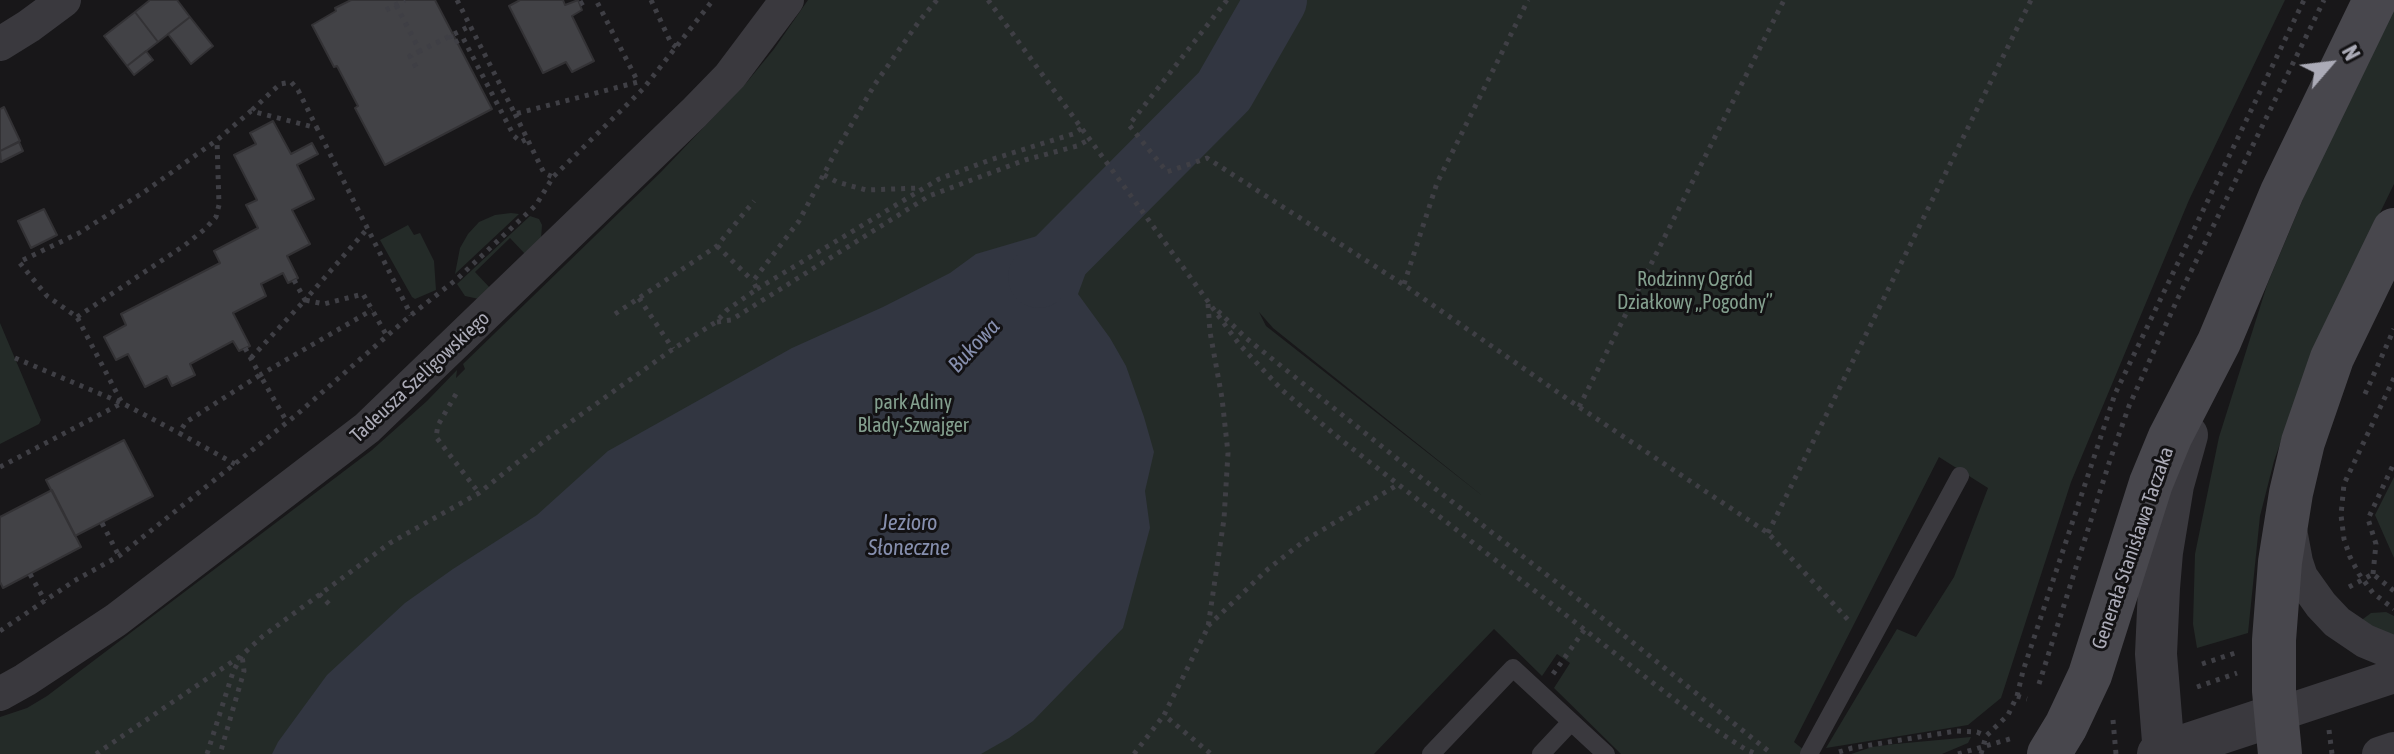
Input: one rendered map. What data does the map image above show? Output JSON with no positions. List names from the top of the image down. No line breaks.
{"streets":{"main road":["Generała Stanisława Taczaka"],"street":["Tadeusza Szeligowskiego"]},"water":["Bukowa","Jezioro Słoneczne"],"parks":["Rodzinny Ogród Działkowy „Pogodny”","park Adiny Blady-Szwajger"],"north":"top right"}
